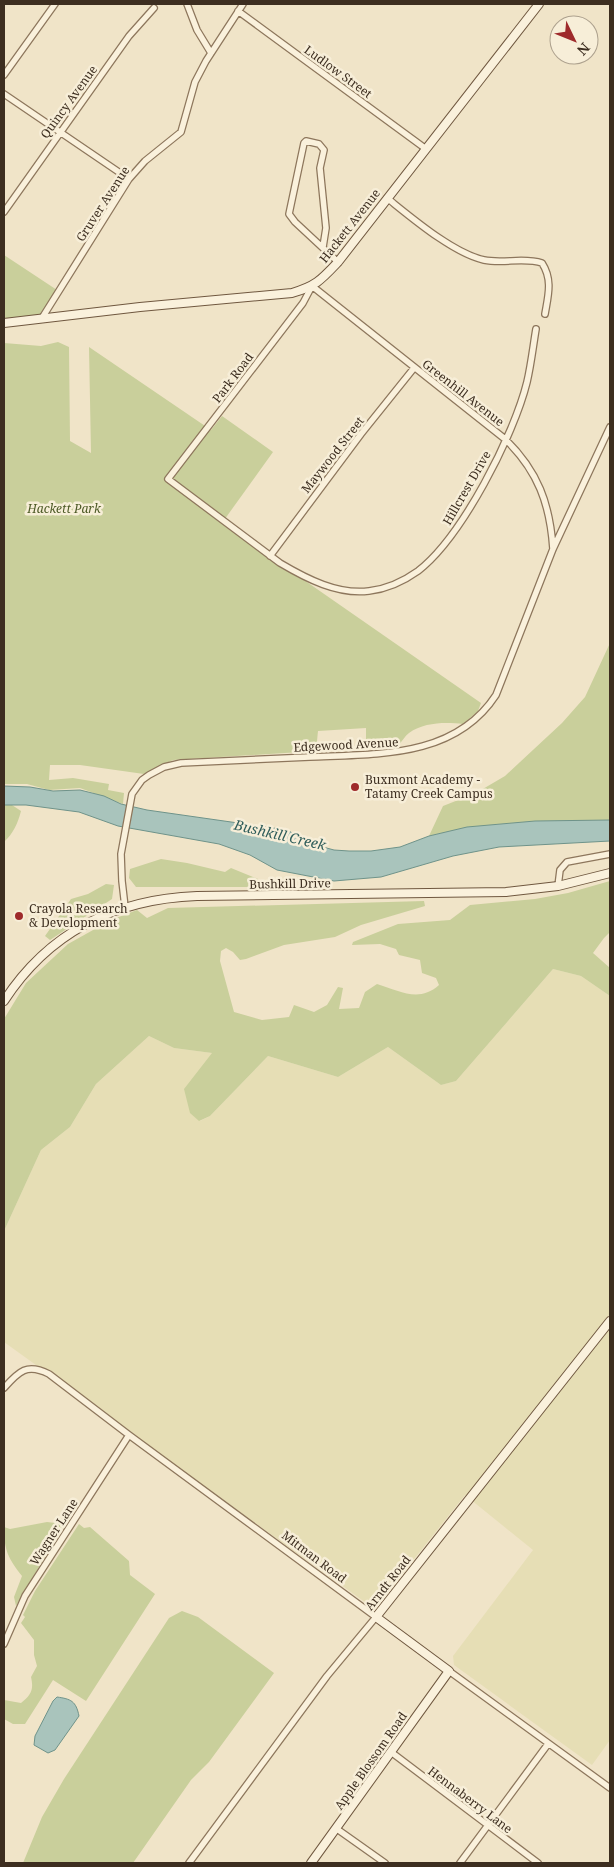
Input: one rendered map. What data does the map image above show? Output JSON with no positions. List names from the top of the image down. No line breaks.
{"streets":{"main road":["Hackett Avenue","Bushkill Drive","Mitman Road","Arndt Road","Apple Blossom Road"],"street":["Ludlow Street","Quincy Avenue","Gruver Avenue","Park Road","Greenhill Avenue","Maywood Street","Hillcrest Drive","Edgewood Avenue","Wagner Lane","Hennaberry Lane"]},"crossings":[["Ludlow Street","Gruver Avenue"],["Ludlow Street","Hackett Avenue"],["Gruver Avenue","Hackett Avenue"],["Hackett Avenue","Park Road"],["Hackett Avenue","Greenhill Avenue"],["Park Road","Greenhill Avenue"],["Park Road","Hillcrest Drive"],["Greenhill Avenue","Maywood Street"],["Greenhill Avenue","Hillcrest Drive"],["Greenhill Avenue","Edgewood Avenue"],["Maywood Street","Hillcrest Drive"],["Edgewood Avenue","Bushkill Drive"],["Wagner Lane","Mitman Road"],["Mitman Road","Arndt Road"],["Mitman Road","Apple Blossom Road"],["Apple Blossom Road","Hennaberry Lane"]],"water":["Bushkill Creek"],"parks":["Hackett Park"],"places":["Buxmont Academy - Tatamy Creek Campus","Crayola Research & Development"],"north":"bottom right"}
